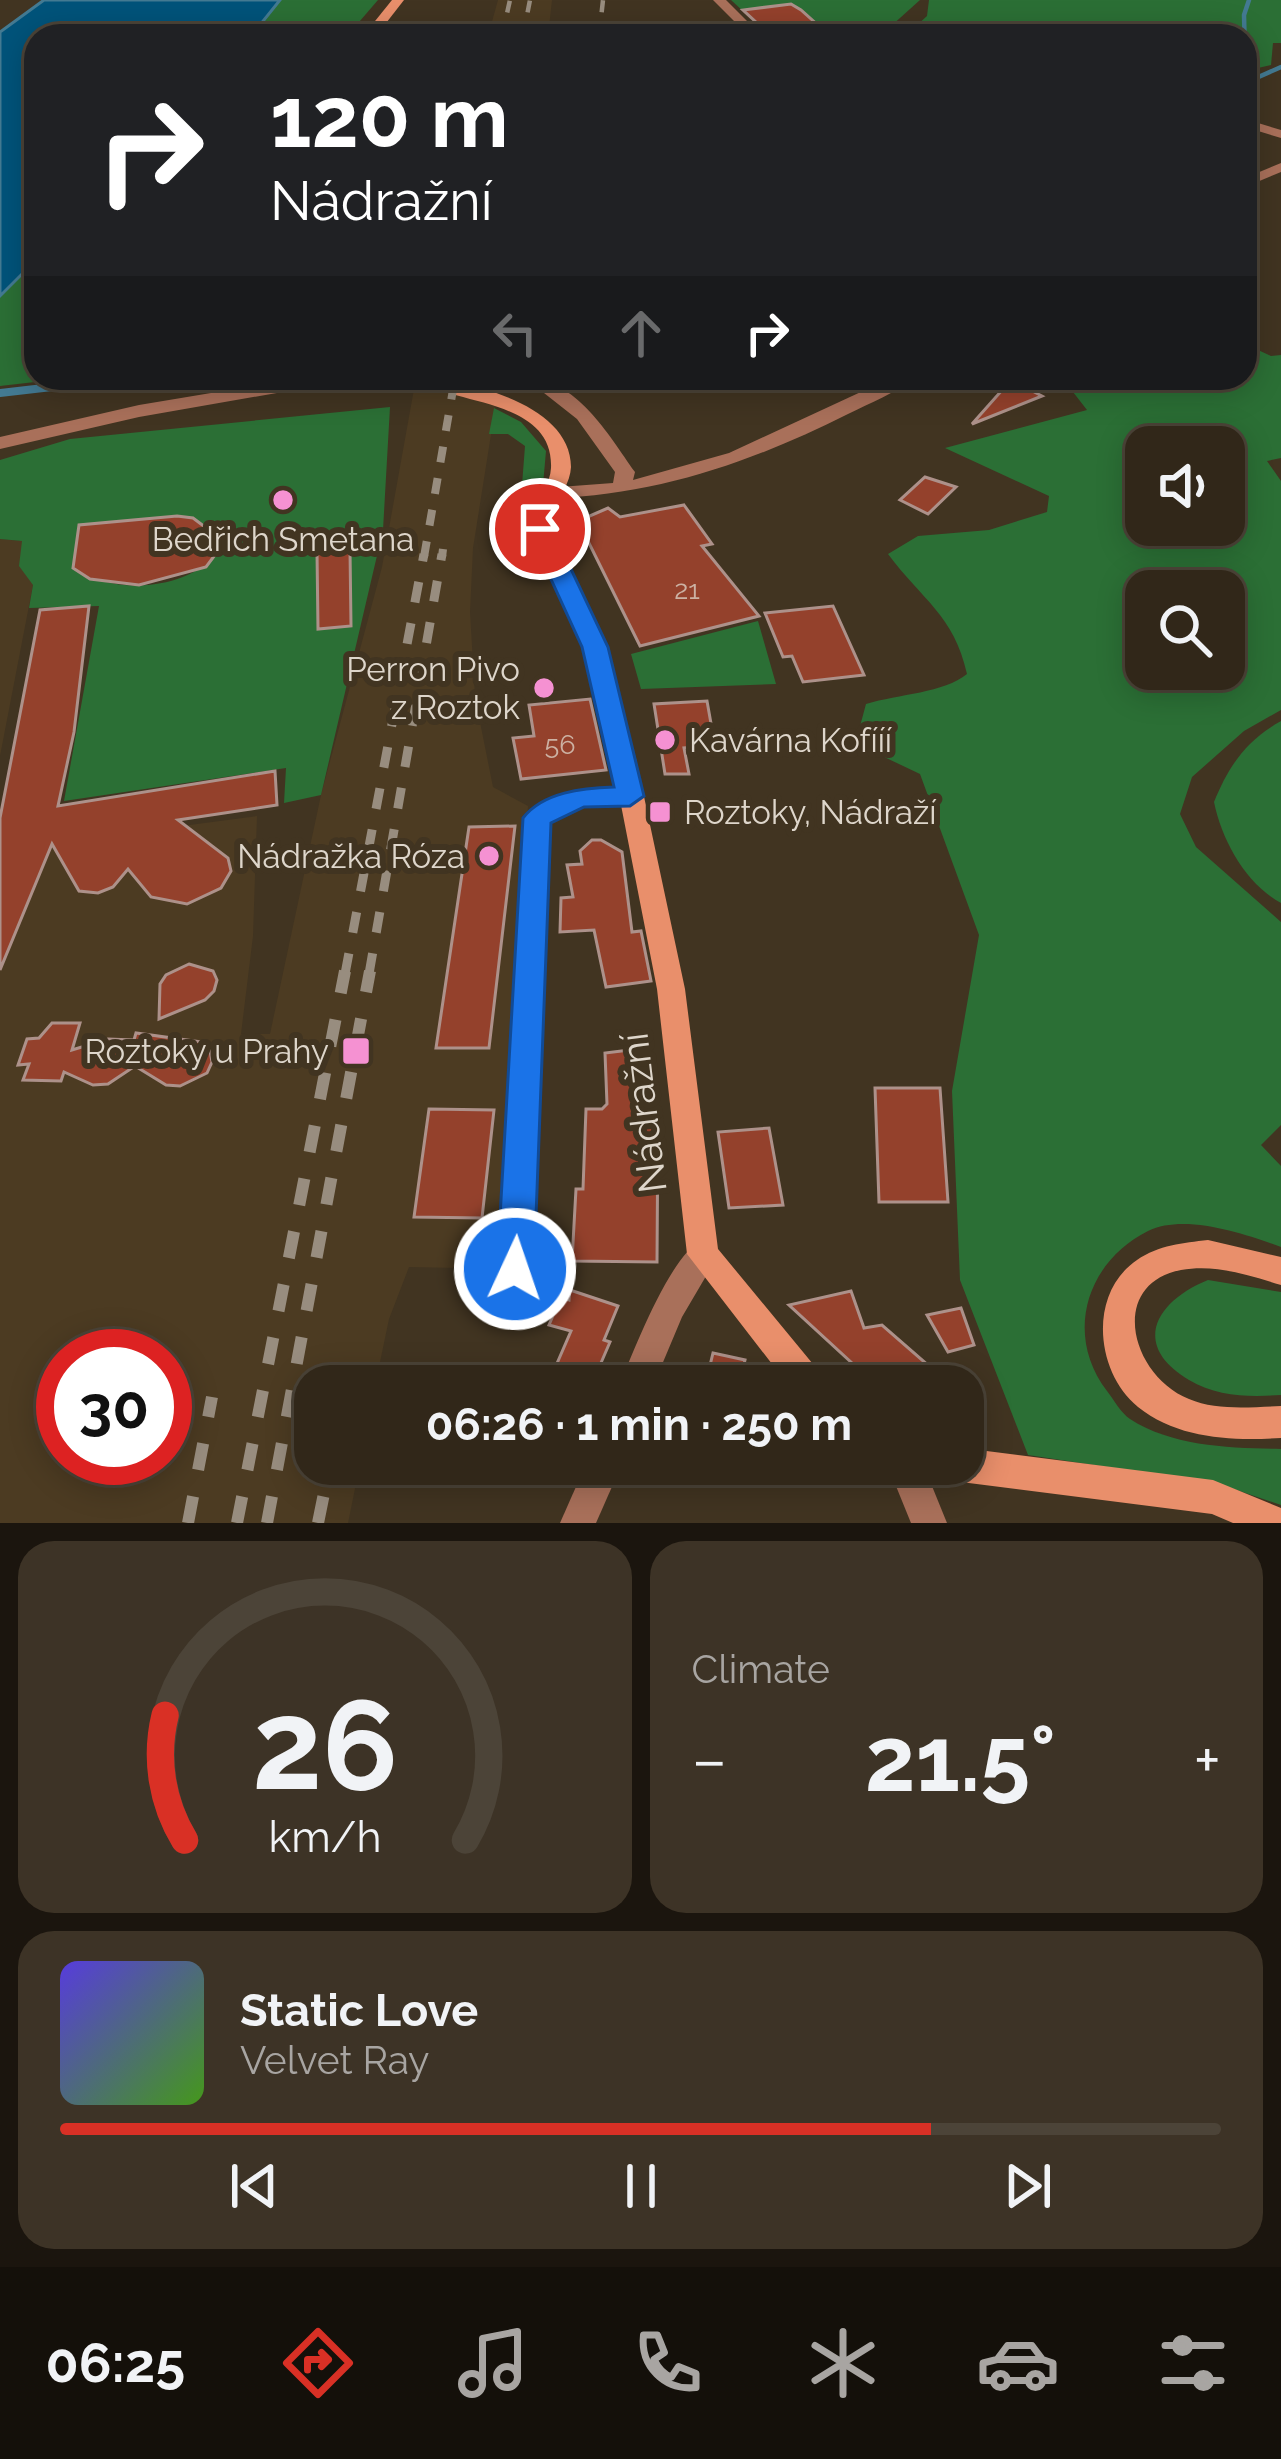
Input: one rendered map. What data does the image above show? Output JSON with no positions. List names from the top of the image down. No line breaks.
{"streets":{"main road":["Nádražní"]},"places":{"other":["Bedřich Smetana","Perron Pivo z Roztok","Kavárna Kofííí","Nádražka Róza"],"transit":["Roztoky, Nádraží","Roztoky u Prahy"]},"house_numbers":["21","56"],"page":{"turn":["120 m","Nádražní"],"limit":"30","trip":"06:26 · 1 min · 250 m","tile":"Climate","heat":["−","21.5°","+"],"song":["Static Love","Velvet Ray"],"tabs":"06:25","gauge":["26","km/h"]}}
